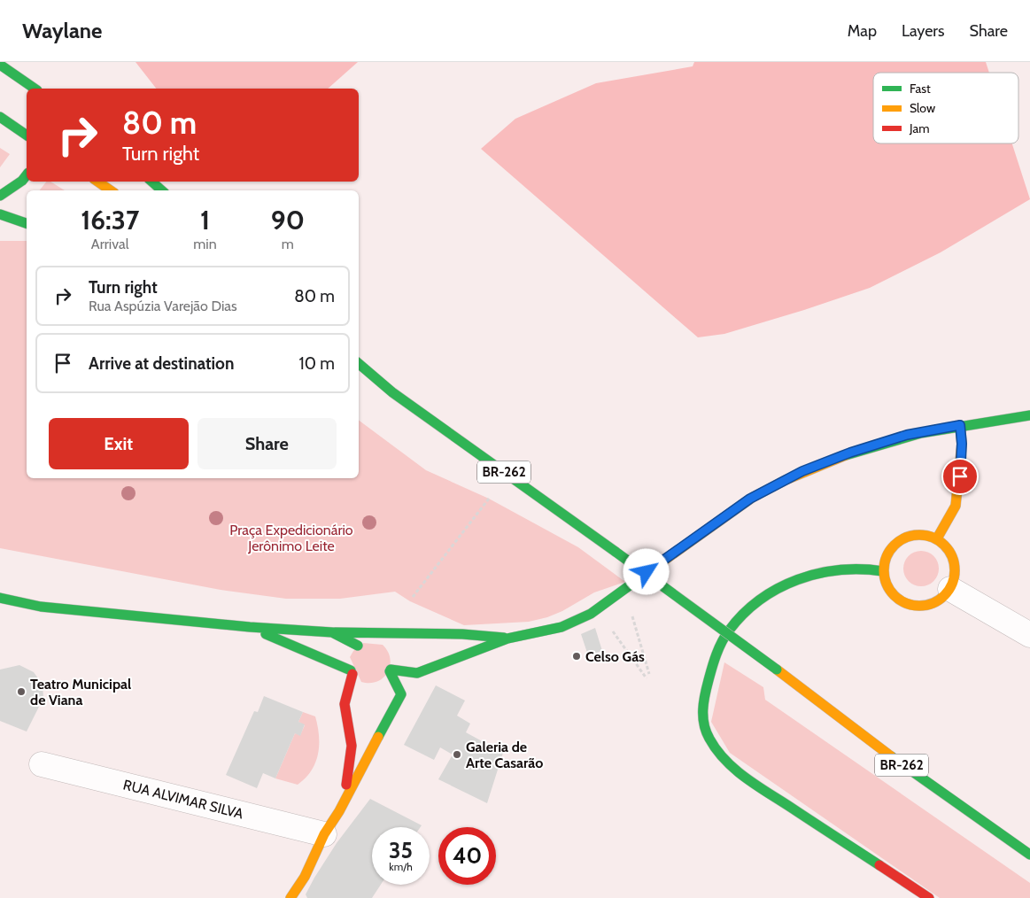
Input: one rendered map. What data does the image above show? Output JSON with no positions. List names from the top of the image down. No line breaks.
{"streets":{"main road":["BR-262"],"street":["RUA ALVIMAR SILVA"]},"parks":["Praça Expedicionário Jerônimo Leite"],"places":["Celso Gás","Teatro Municipal de Viana","Galeria de Arte Casarão"],"legend":["Fast","Slow","Jam"],"page":{"header":"Waylane","nav":["Map","Layers","Share"],"turn":["80 m","Turn right"],"eta":["16:37","Arrival","1","min","90","m"],"list":[{"name":"Turn right","note":"Rua Aspúzia Varejão Dias","value":"80 m"},{"name":"Arrive at destination","value":"10 m"}],"buttons":["Exit","Share"],"speed":"35 km/h","limit":"40"}}
